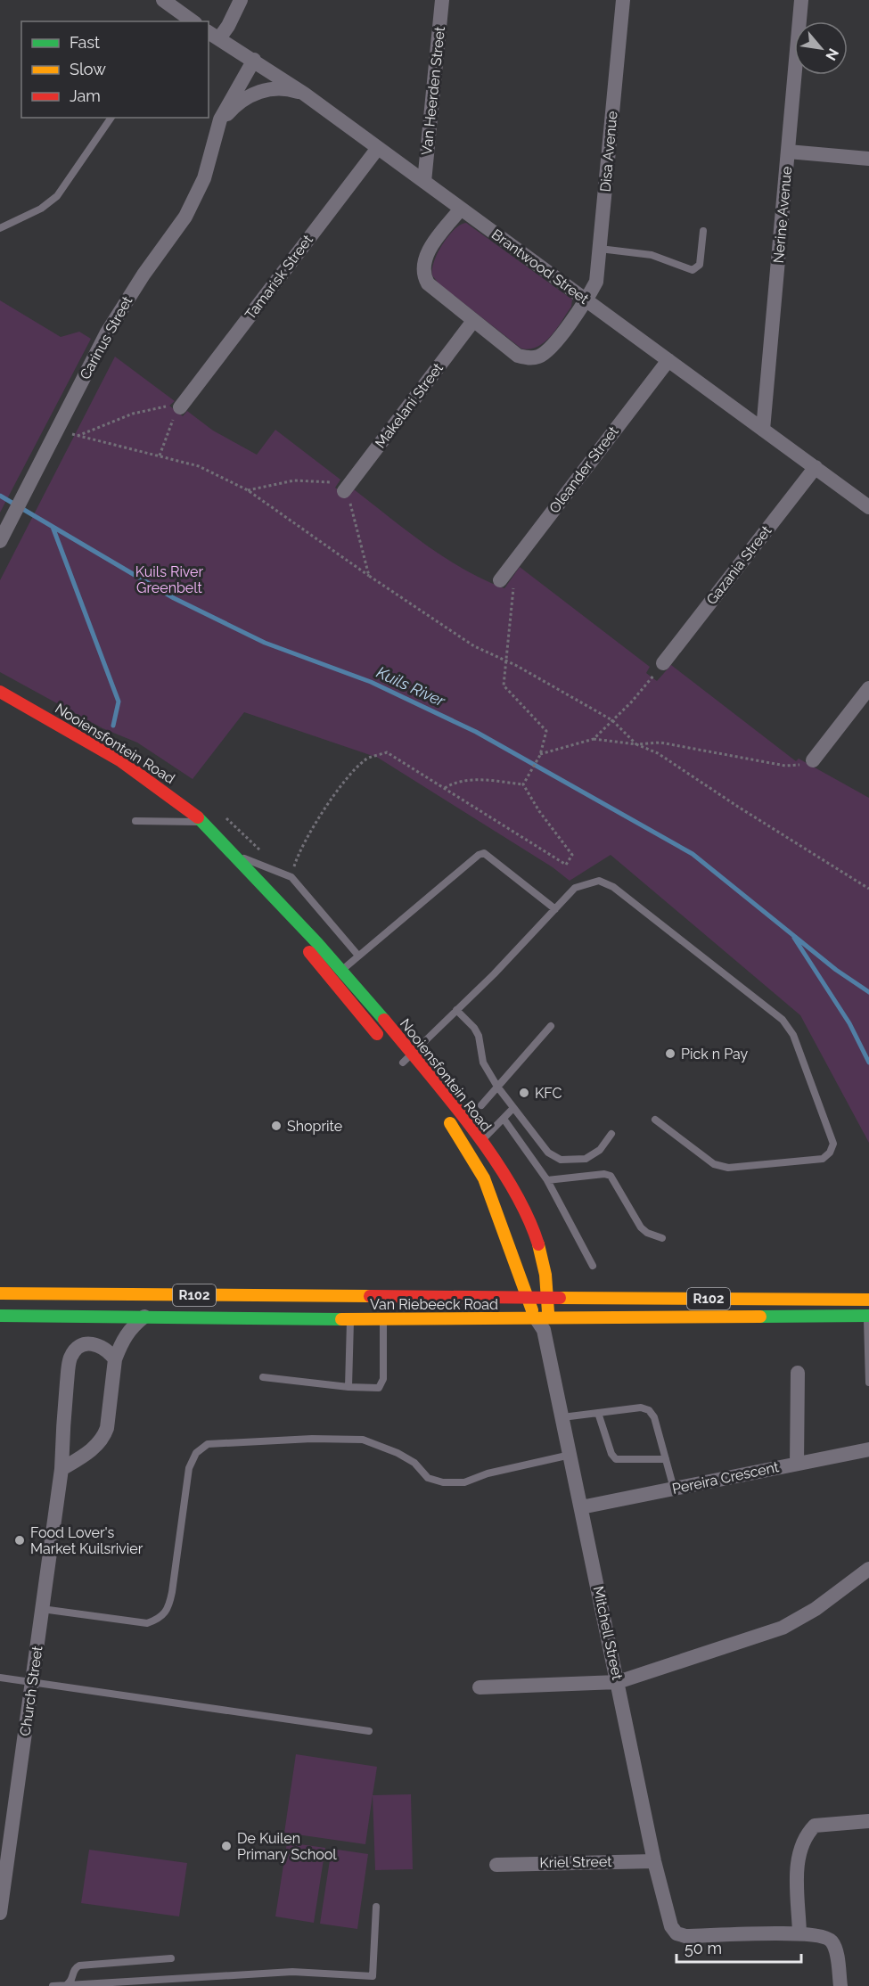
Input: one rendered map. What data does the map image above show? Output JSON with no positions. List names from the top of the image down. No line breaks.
{"streets":{"main road":["Nooiensfontein Road","R102","Van Riebeeck Road"],"street":["Van Heerden Street","Disa Avenue","Nerine Avenue","Brantwood Street","Tamarisk Street","Carinus Street","Makelani Street","Oleander Street","Gazania Street","Pereira Crescent","Mitchell Street","Church Street","Kriel Street"]},"crossings":[["Van Heerden Street","Brantwood Street"],["Disa Avenue","Brantwood Street"],["Nerine Avenue","Brantwood Street"],["Brantwood Street","Tamarisk Street"],["Brantwood Street","Carinus Street"],["Brantwood Street","Oleander Street"],["Brantwood Street","Gazania Street"],["Nooiensfontein Road","Van Riebeeck Road"],["Nooiensfontein Road","Mitchell Street"],["Van Riebeeck Road","Mitchell Street"],["Pereira Crescent","Mitchell Street"],["Mitchell Street","Kriel Street"]],"water":["Kuils River"],"parks":["Kuils River Greenbelt"],"places":["Pick n Pay","KFC","Shoprite","Food Lover's Market Kuilsrivier","De Kuilen Primary School"],"legend":["Fast","Slow","Jam"],"scale_bar":"50 m","north":"bottom right"}
